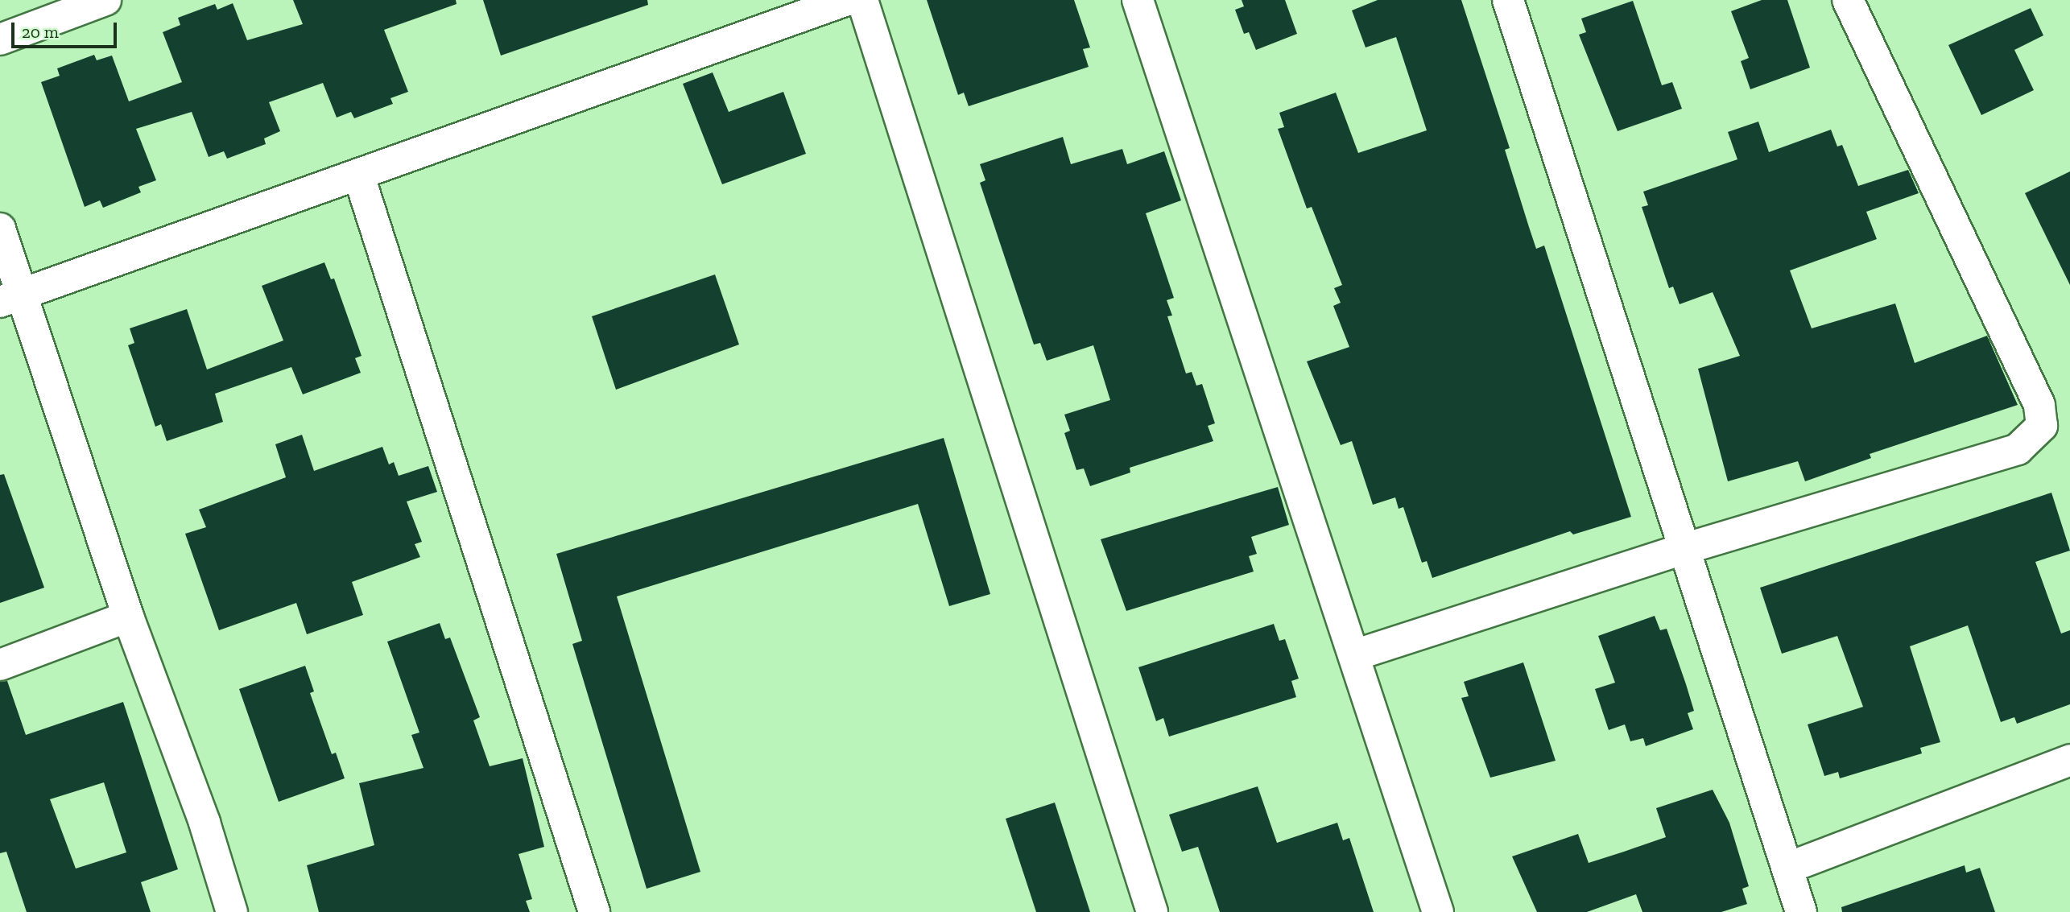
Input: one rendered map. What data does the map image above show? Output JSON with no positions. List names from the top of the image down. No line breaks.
{"scale_bar":"20 m"}
